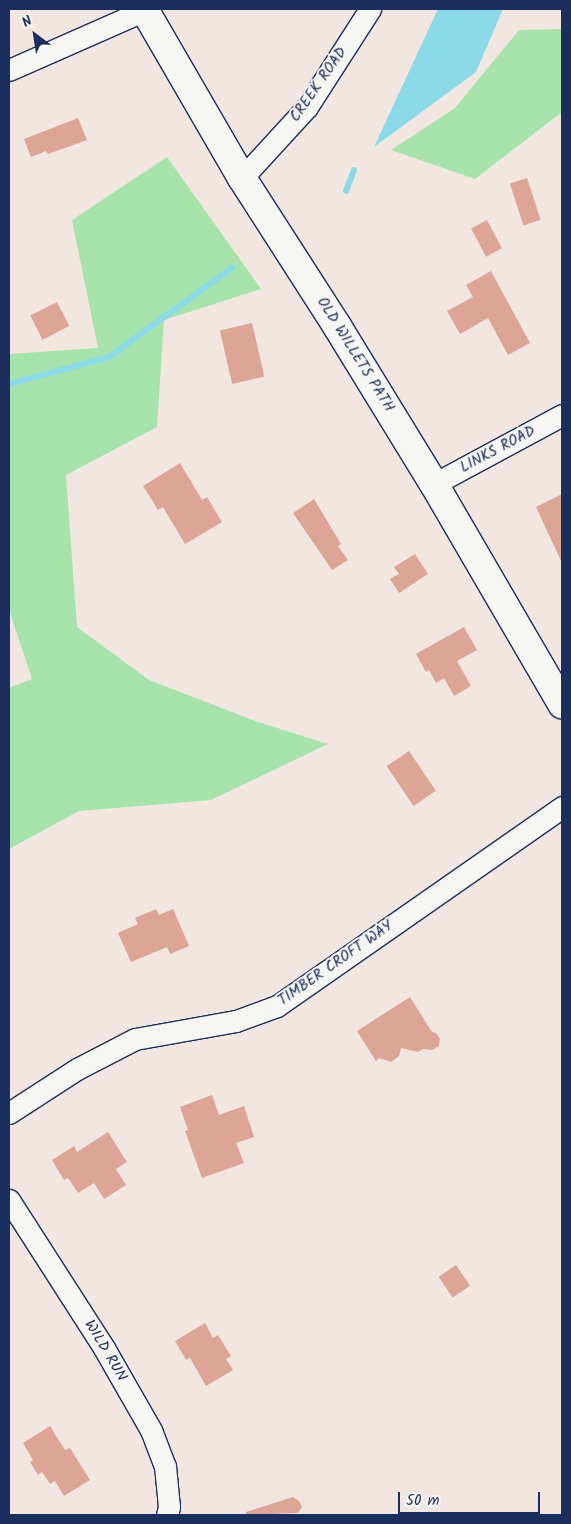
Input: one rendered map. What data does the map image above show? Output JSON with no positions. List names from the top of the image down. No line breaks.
{"streets":{"main road":["OLD WILLETS PATH"],"street":["CREEK ROAD","LINKS ROAD","TIMBER CROFT WAY","WILD RUN"]},"crossings":[["CREEK ROAD","OLD WILLETS PATH"],["OLD WILLETS PATH","LINKS ROAD"]],"scale_bar":"50 m","north":"top left"}
